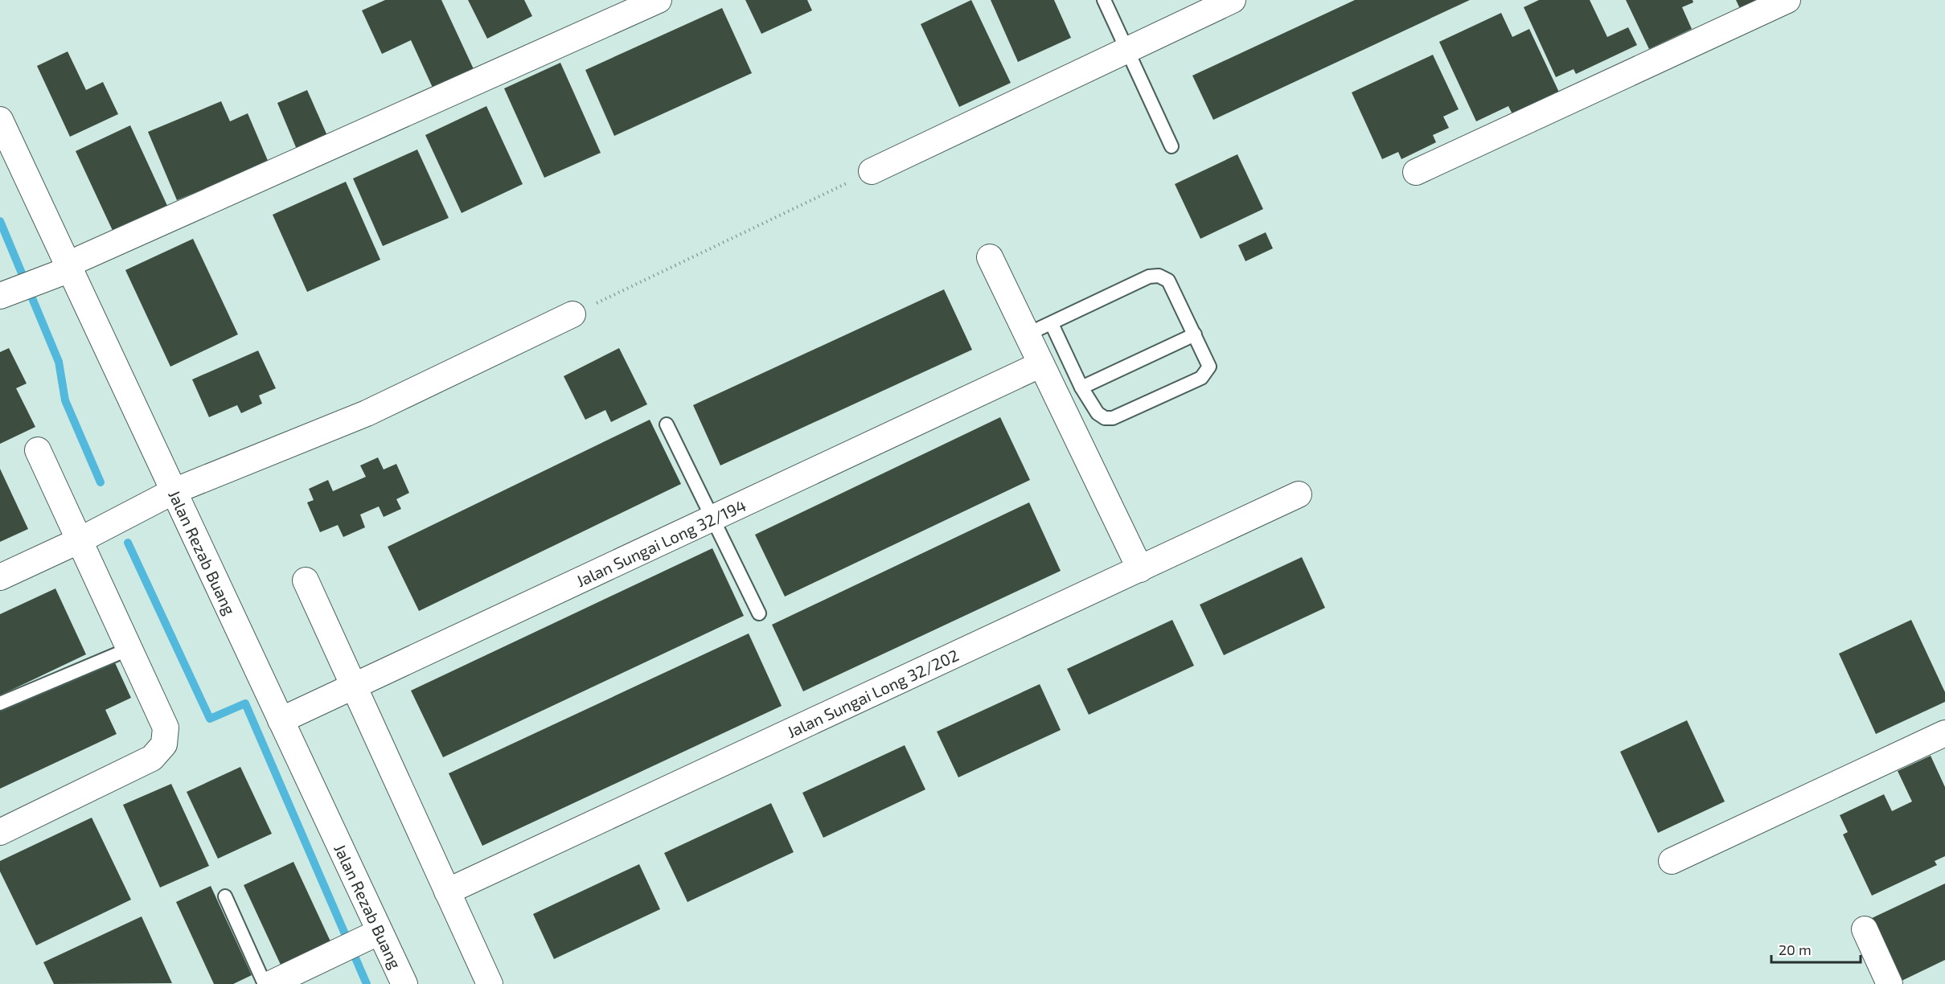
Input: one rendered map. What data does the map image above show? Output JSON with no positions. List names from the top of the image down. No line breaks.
{"streets":{"street":["Jalan Sungai Long 32/194","Jalan Rezab Buang","Jalan Sungai Long 32/202"]},"crossings":[["Jalan Sungai Long 32/194","Jalan Rezab Buang"]],"scale_bar":"20 m"}
